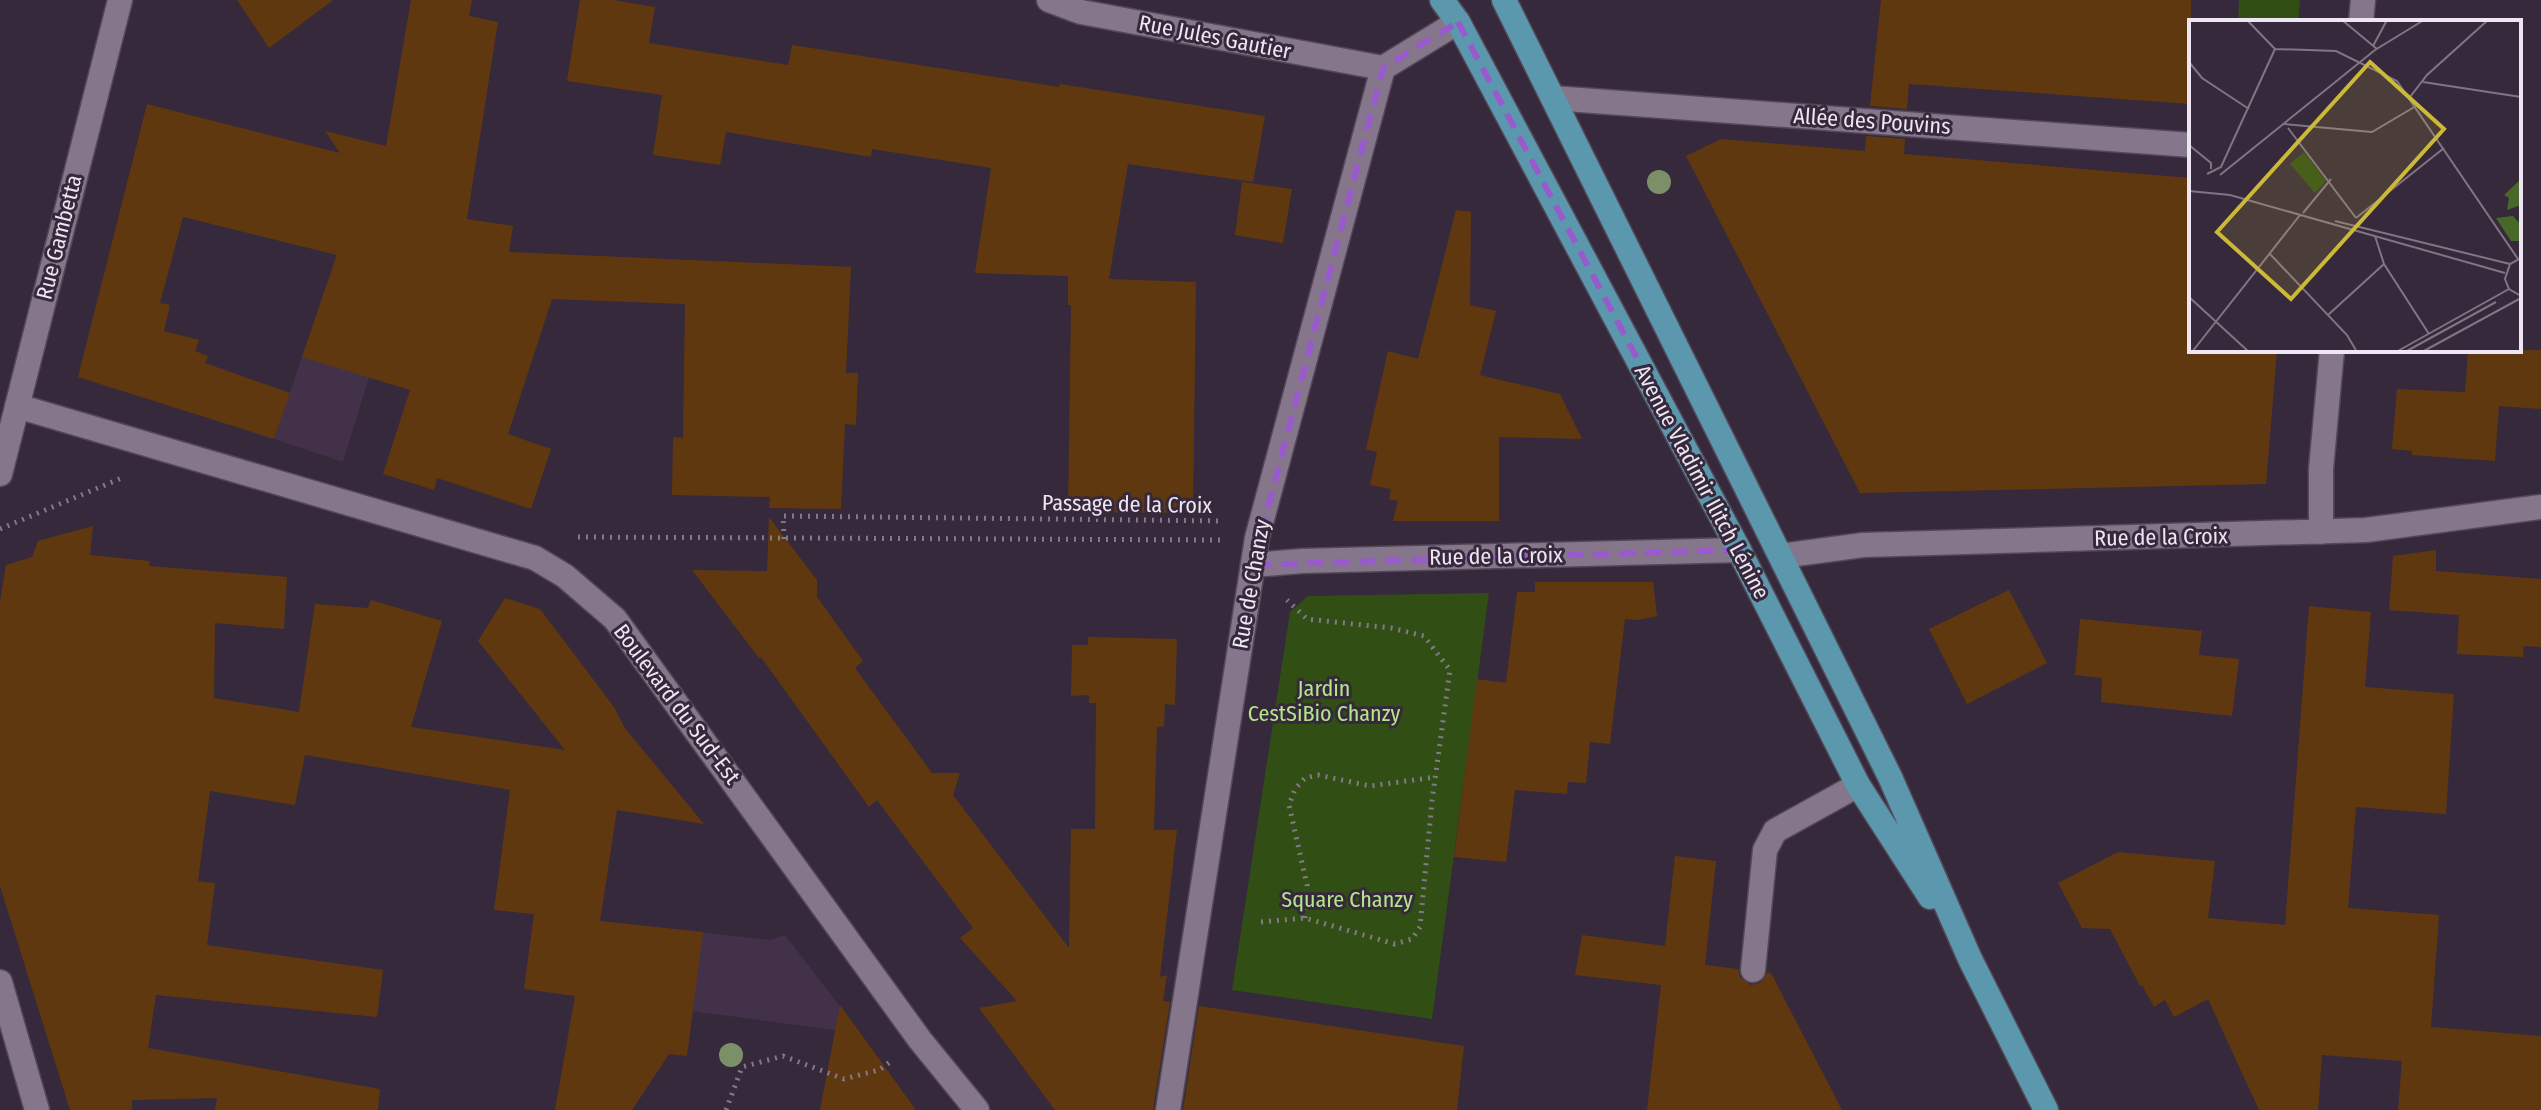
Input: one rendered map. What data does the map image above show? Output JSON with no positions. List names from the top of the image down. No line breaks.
{"streets":{"main road":["Avenue Vladimir Ilitch Lénine"],"street":["Rue Jules Gautier","Allée des Pouvins","Rue Gambetta","Rue de la Croix","Rue de Chanzy","Boulevard du Sud-Est"],"path":["Passage de la Croix"]},"crossings":[["Rue Jules Gautier","Rue de Chanzy"],["Allée des Pouvins","Avenue Vladimir Ilitch Lénine"],["Rue Gambetta","Boulevard du Sud-Est"],["Avenue Vladimir Ilitch Lénine","Rue de la Croix"],["Passage de la Croix","Rue de Chanzy"],["Passage de la Croix","Boulevard du Sud-Est"],["Rue de la Croix","Rue de Chanzy"]],"parks":["Jardin CestSiBio Chanzy","Square Chanzy"]}
